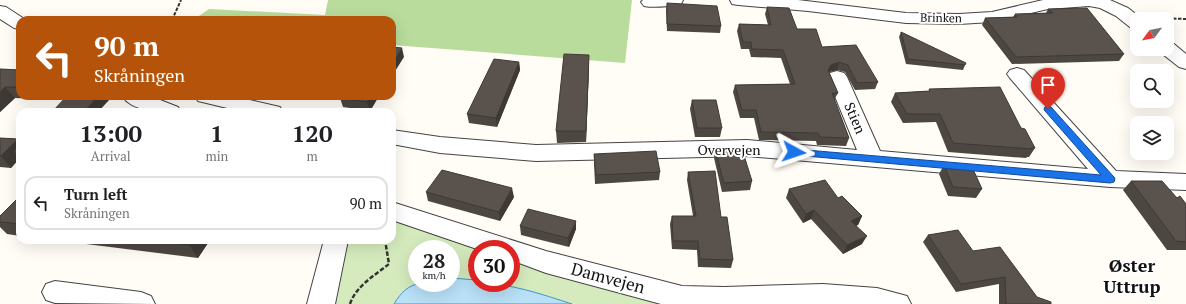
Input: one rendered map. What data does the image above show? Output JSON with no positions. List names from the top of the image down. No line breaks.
{"streets":{"street":["Brinken","Stien","Overvejen","Damvejen"]},"crossings":[["Stien","Overvejen"]],"districts":["Øster Uttrup"],"north":"bottom left","page":{"turn":["90 m","Skråningen"],"eta":["13:00","Arrival","1","min","120","m"],"list":[{"name":"Turn left","note":"Skråningen","value":"90 m"}],"speed":"28 km/h","limit":"30"}}
